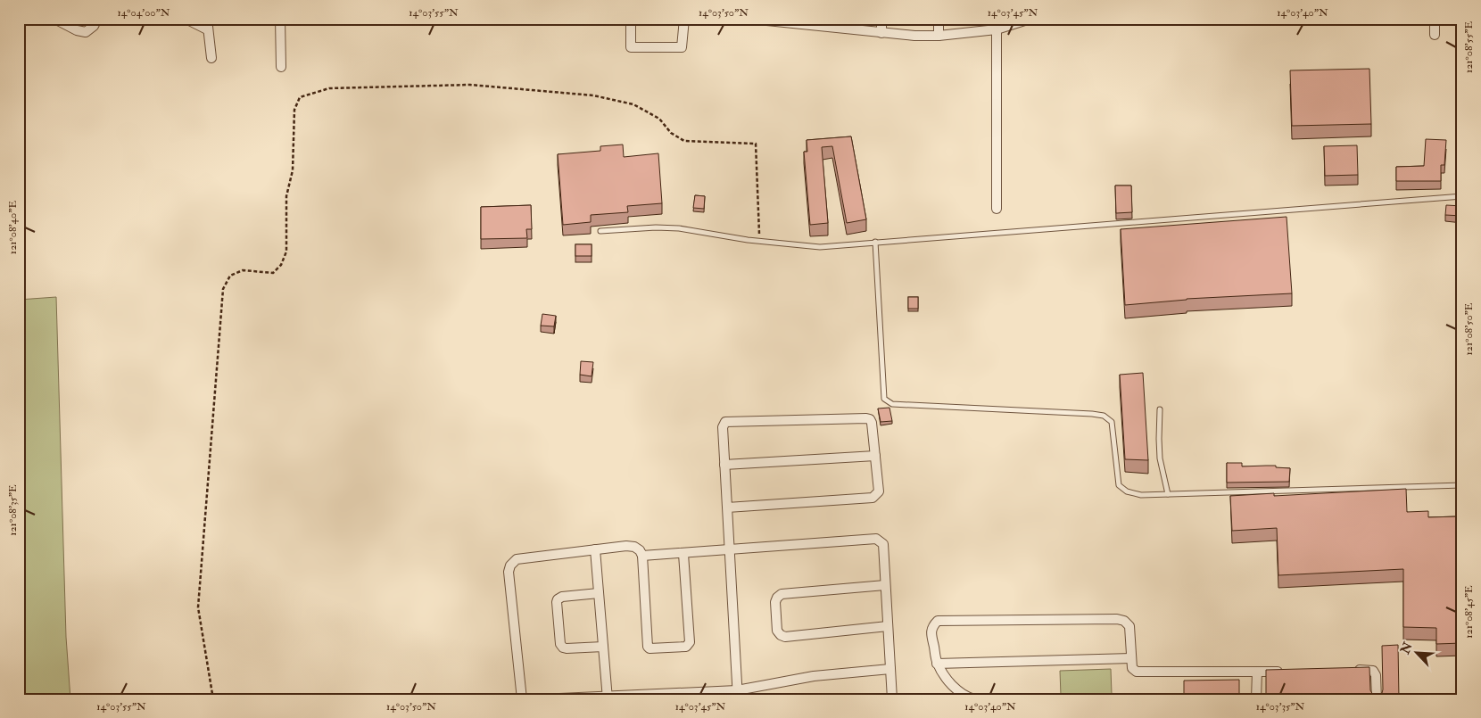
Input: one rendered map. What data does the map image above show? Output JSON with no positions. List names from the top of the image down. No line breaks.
{"north":"top left","coordinates":["14°04'00\"N","14°03'55\"N","14°03'50\"N","14°03'45\"N","14°03'40\"N","121°08'55\"E","121°08'40\"E","121°08'50\"E","121°08'35\"E","121°08'45\"E","14°03'35\"N"]}
